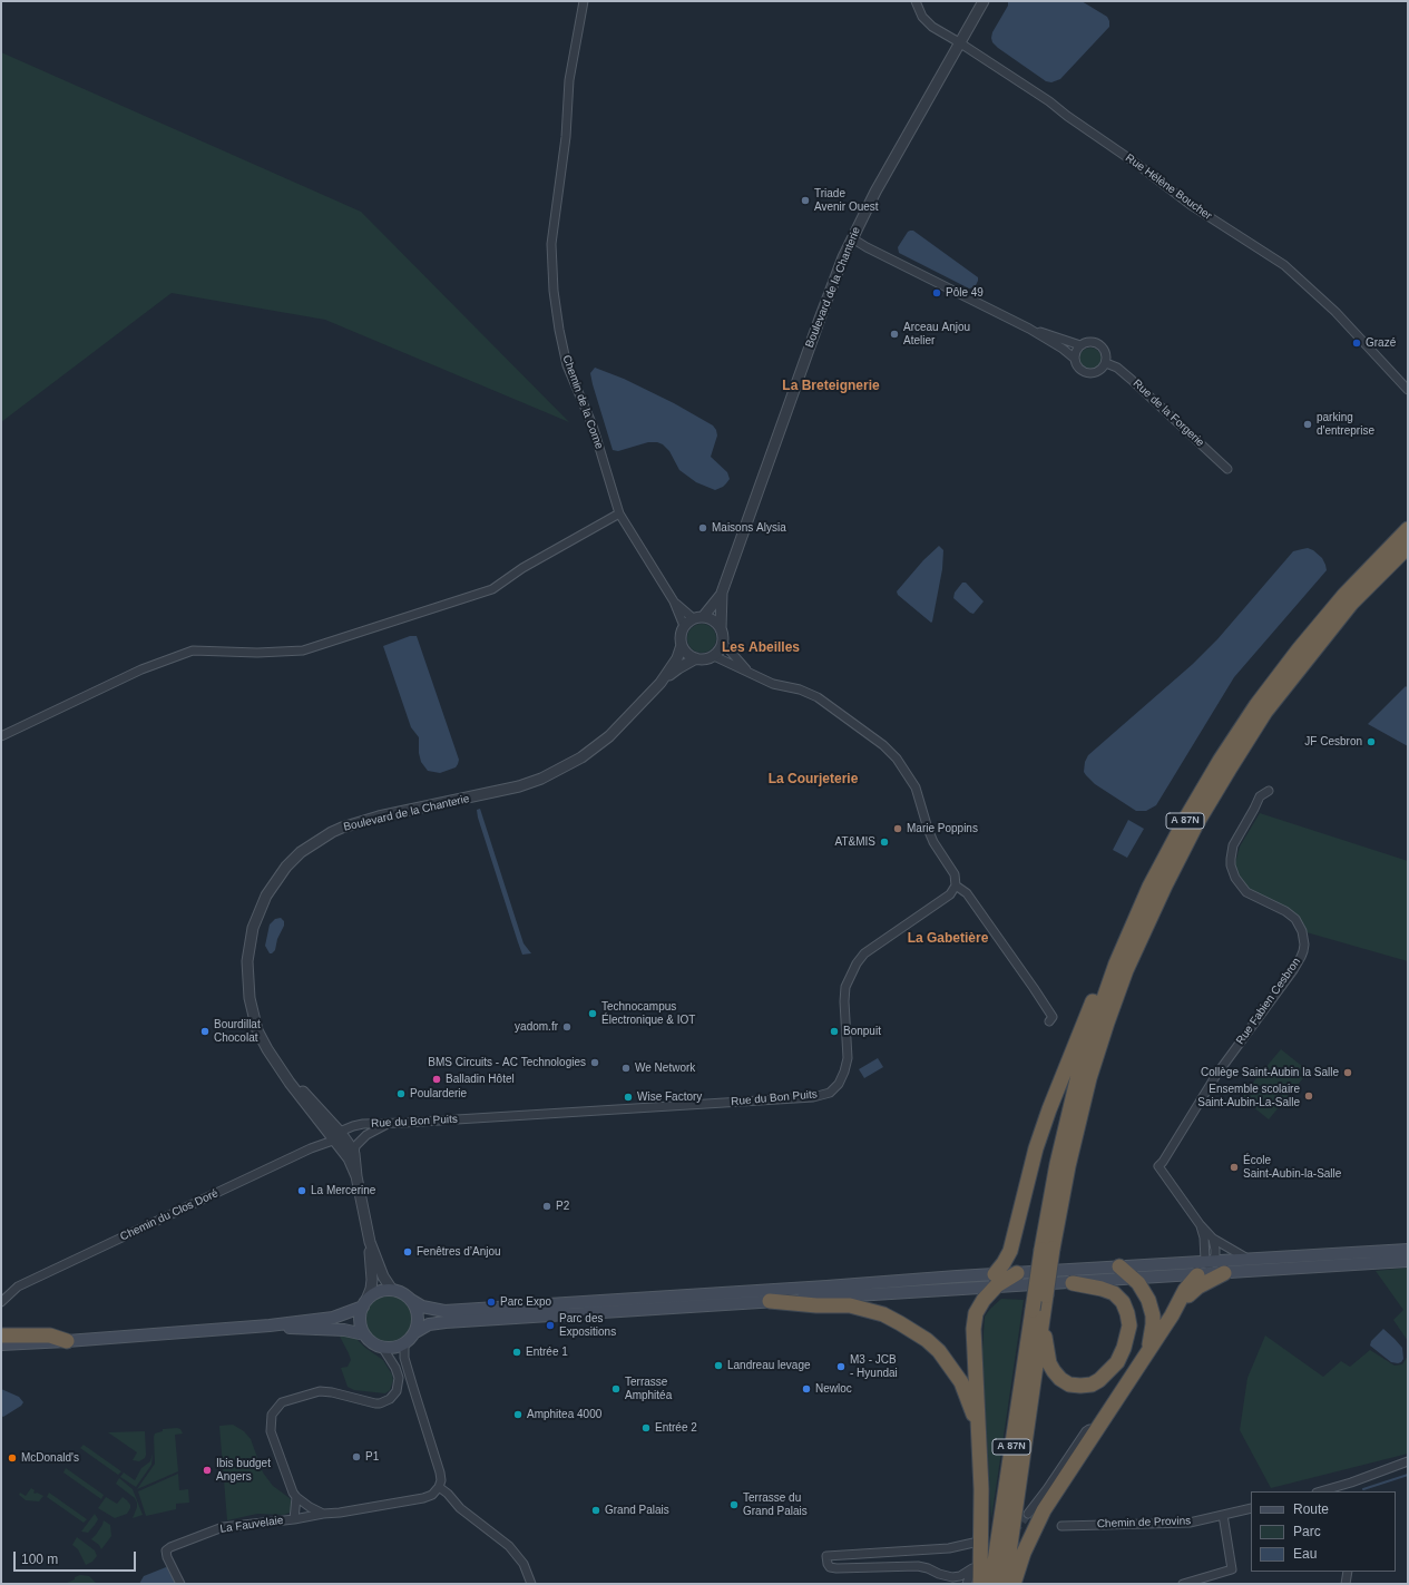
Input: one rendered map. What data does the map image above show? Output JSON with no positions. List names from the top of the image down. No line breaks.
{"streets":{"highway":["A 87N"],"street":["Rue Hélène Boucher","Boulevard de la Chanterie","Chemin de la Corne","Rue de la Forgerie","Rue Fabien Cesbron","Rue du Bon Puits","Chemin du Clos Doré","Chemin de Provins","La Fauvelaie"]},"crossings":[["Rue Hélène Boucher","Boulevard de la Chanterie"],["Boulevard de la Chanterie","Chemin de la Corne"],["Boulevard de la Chanterie","Rue du Bon Puits"],["Boulevard de la Chanterie","Chemin du Clos Doré"],["Rue du Bon Puits","Chemin du Clos Doré"]],"districts":["La Breteignerie","Les Abeilles","La Courjeterie","La Gabetière"],"places":["Triade Avenir Ouest","Pôle 49","Arceau Anjou Atelier","Grazé","parking d'entreprise","Maisons Alysia","JF Cesbron","Marie Poppins","AT&MIS","Technocampus Électronique & IOT","yadom.fr","Bourdillat Chocolat","Bonpuit","BMS Circuits - AC Technologies","We Network","Collège Saint-Aubin la Salle","Balladin Hôtel","Poularderie","Ensemble scolaire Saint-Aubin-La-Salle","Wise Factory","École Saint-Aubin-la-Salle","La Mercerine","P2","Fenêtres d’Anjou","Parc Expo","Parc des Expositions","Entrée 1","Landreau levage","M3 - JCB - Hyundai","Terrasse Amphitéa","Newloc","Amphitea 4000","Entrée 2","P1","McDonald's","Ibis budget Angers","Terrasse du Grand Palais","Grand Palais"],"legend":["Route","Parc","Eau"],"scale_bar":"100 m"}
